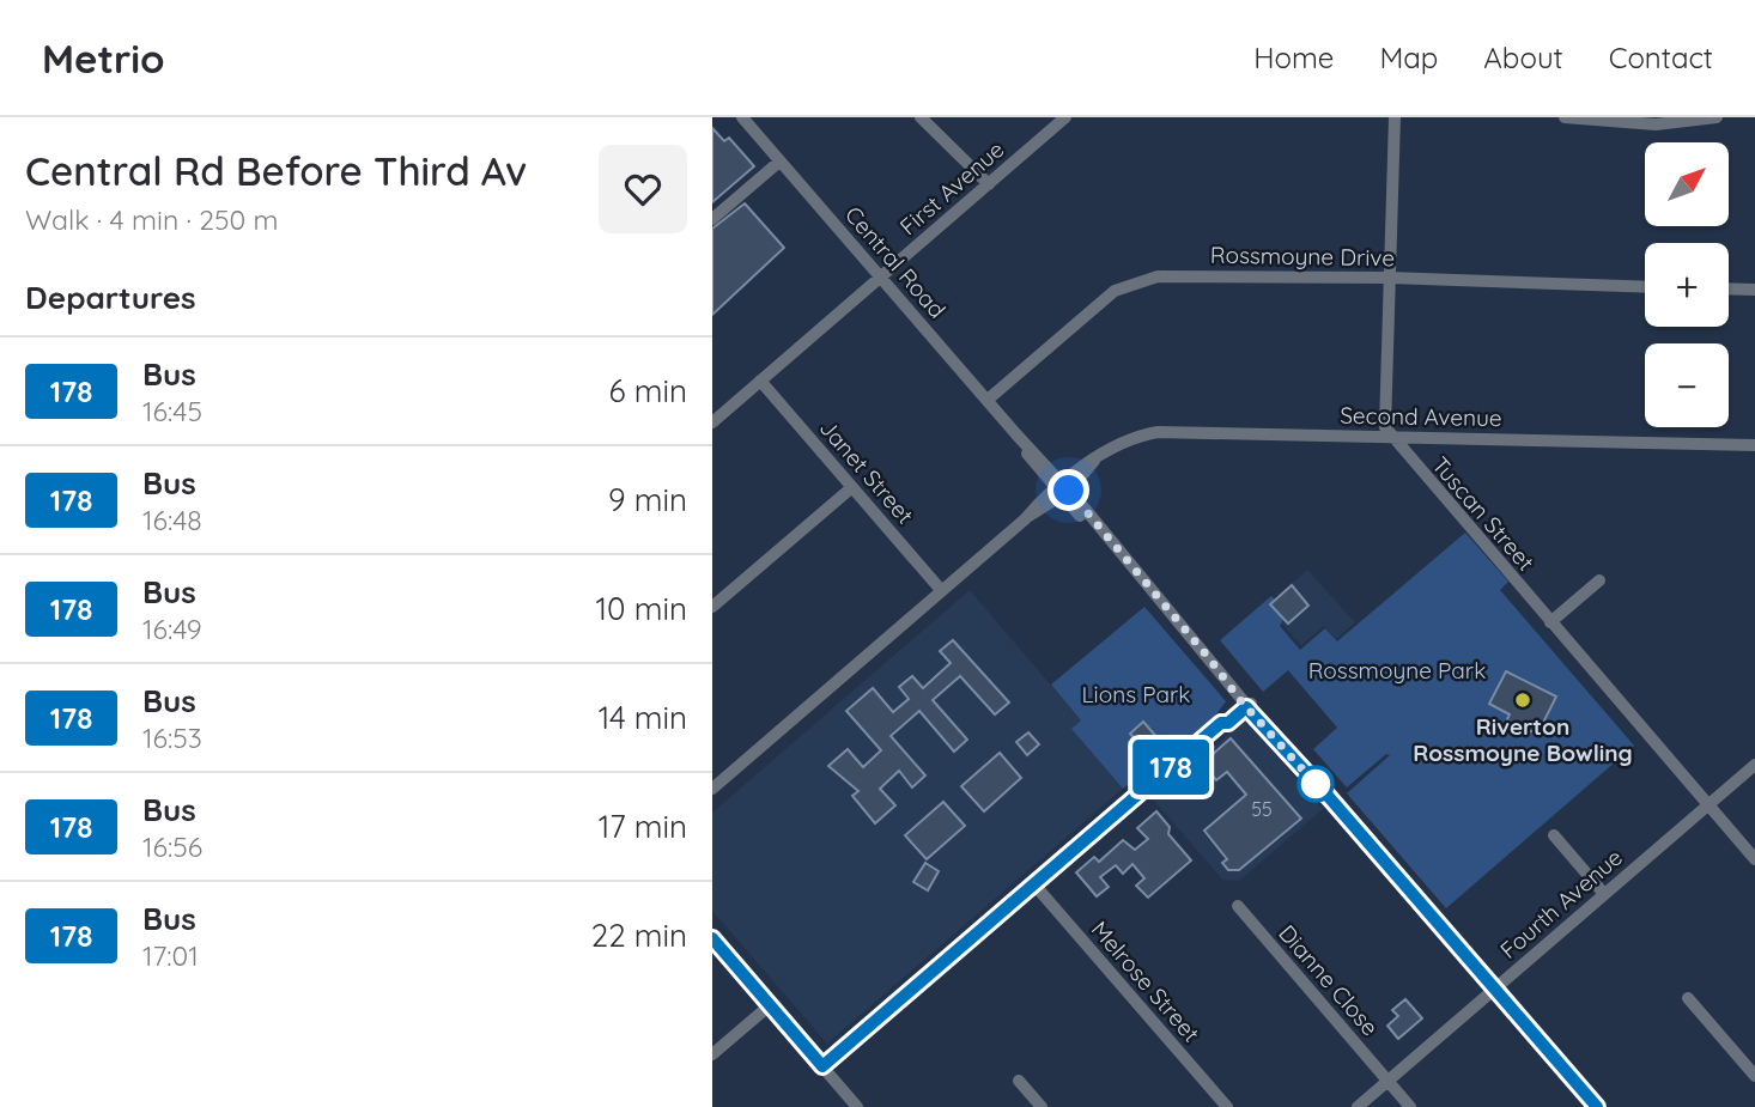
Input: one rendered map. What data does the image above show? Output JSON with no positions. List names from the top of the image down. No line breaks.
{"streets":{"street":["First Avenue","Rossmoyne Drive","Central Road","Second Avenue","Janet Street","Tuscan Street","Fourth Avenue","Dianne Close","Melrose Street"]},"crossings":[["First Avenue","Central Road"],["First Avenue","Janet Street"],["Rossmoyne Drive","Central Road"],["Rossmoyne Drive","Tuscan Street"],["Central Road","Second Avenue"],["Central Road","Fourth Avenue"],["Second Avenue","Janet Street"],["Second Avenue","Tuscan Street"],["Tuscan Street","Fourth Avenue"],["Fourth Avenue","Dianne Close"]],"parks":["Rossmoyne Park","Lions Park"],"places":["Riverton Rossmoyne Bowling"],"lines":["bus line 178"],"house_numbers":["55"],"north":"top right","page":{"header":"Metrio","nav":["Home","Map","About","Contact"],"heading":[["Central Rd Before Third Av","Walk · 4 min · 250 m"],"Departures"],"on_map":"178","map_buttons":["+","−"],"list":[{"mark":"178","name":"Bus","note":"16:45","value":"6 min"},{"mark":"178","name":"Bus","note":"16:48","value":"9 min"},{"mark":"178","name":"Bus","note":"16:49","value":"10 min"},{"mark":"178","name":"Bus","note":"16:53","value":"14 min"},{"mark":"178","name":"Bus","note":"16:56","value":"17 min"},{"mark":"178","name":"Bus","note":"17:01","value":"22 min"}]}}
